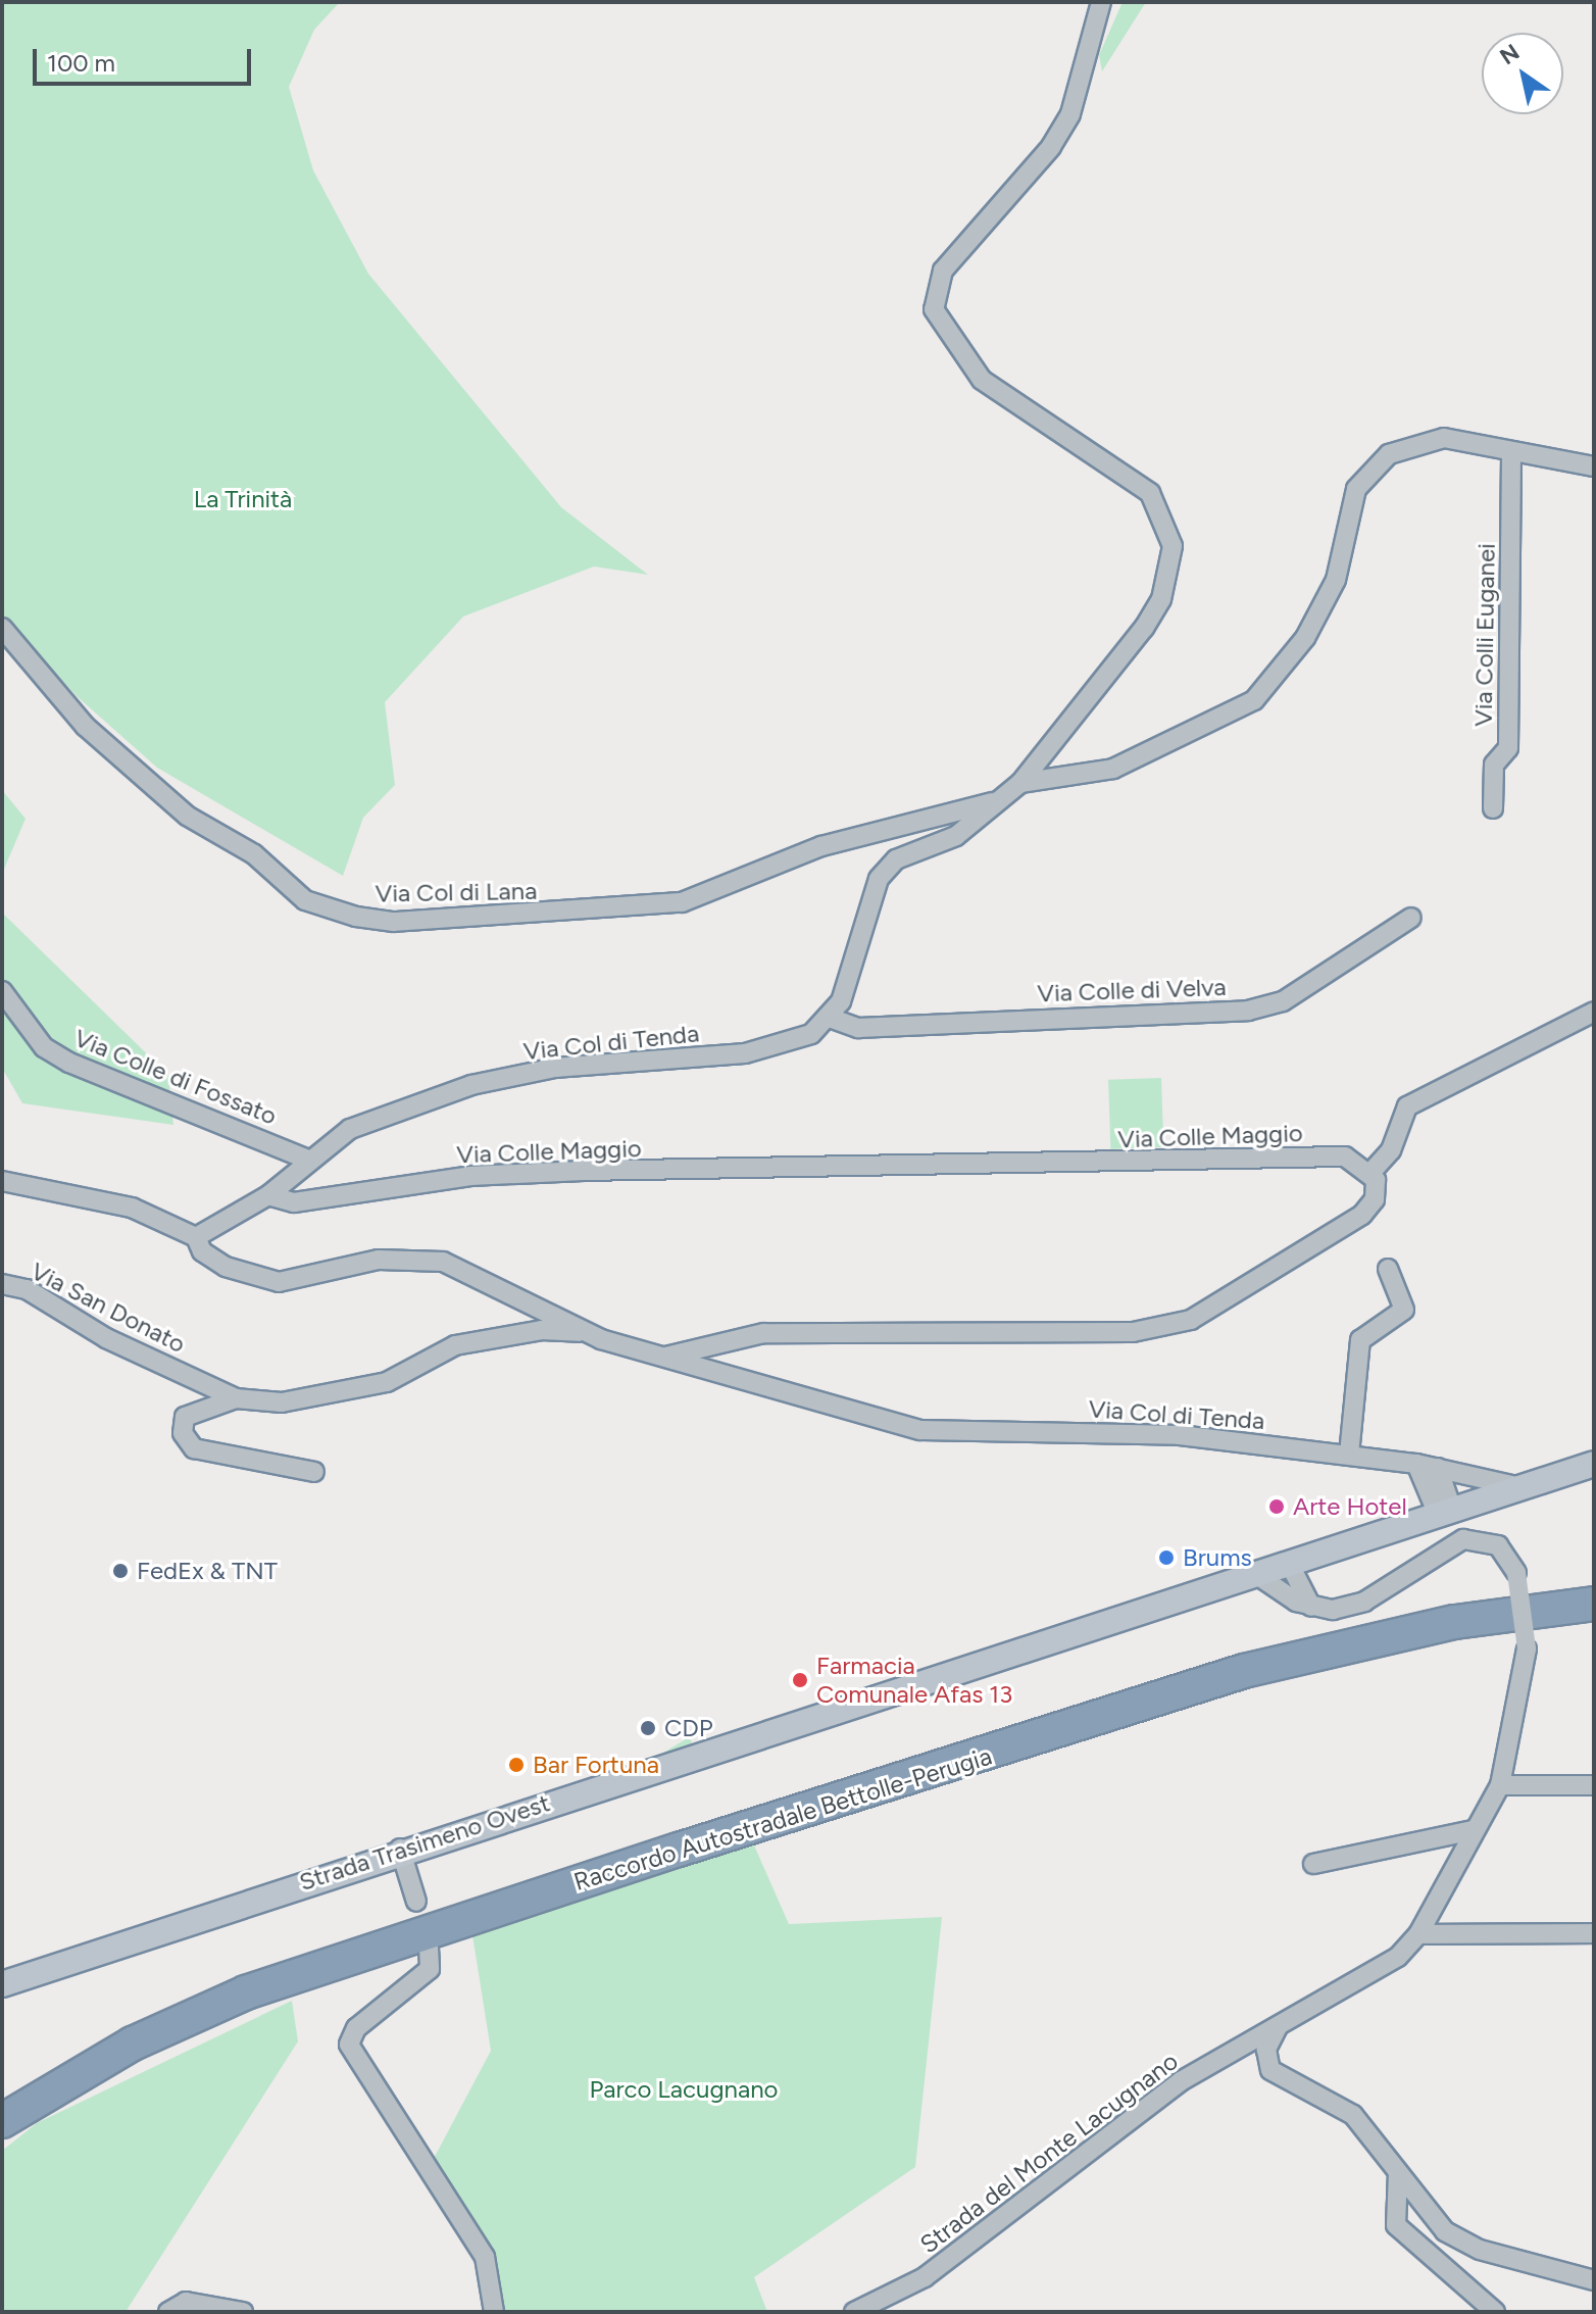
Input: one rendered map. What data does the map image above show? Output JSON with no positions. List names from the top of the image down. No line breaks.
{"streets":{"highway":["Raccordo Autostradale Bettolle-Perugia"],"main road":["Strada Trasimeno Ovest"],"street":["Via Colli Euganei","Via Col di Lana","Via Colle di Velva","Via Col di Tenda","Via Colle di Fossato","Via Colle Maggio","Via San Donato","Strada del Monte Lacugnano"]},"crossings":[["Via Col di Lana","Via Col di Tenda"],["Via Colle di Velva","Via Col di Tenda"],["Via Col di Tenda","Via Colle di Fossato"],["Via Col di Tenda","Via Colle Maggio"],["Via Col di Tenda","Via San Donato"],["Via Col di Tenda","Strada Trasimeno Ovest"]],"parks":["La Trinità","Parco Lacugnano"],"places":["Arte Hotel","Brums","FedEx & TNT","Farmacia Comunale Afas 13","CDP","Bar Fortuna"],"scale_bar":"100 m","north":"top left"}
